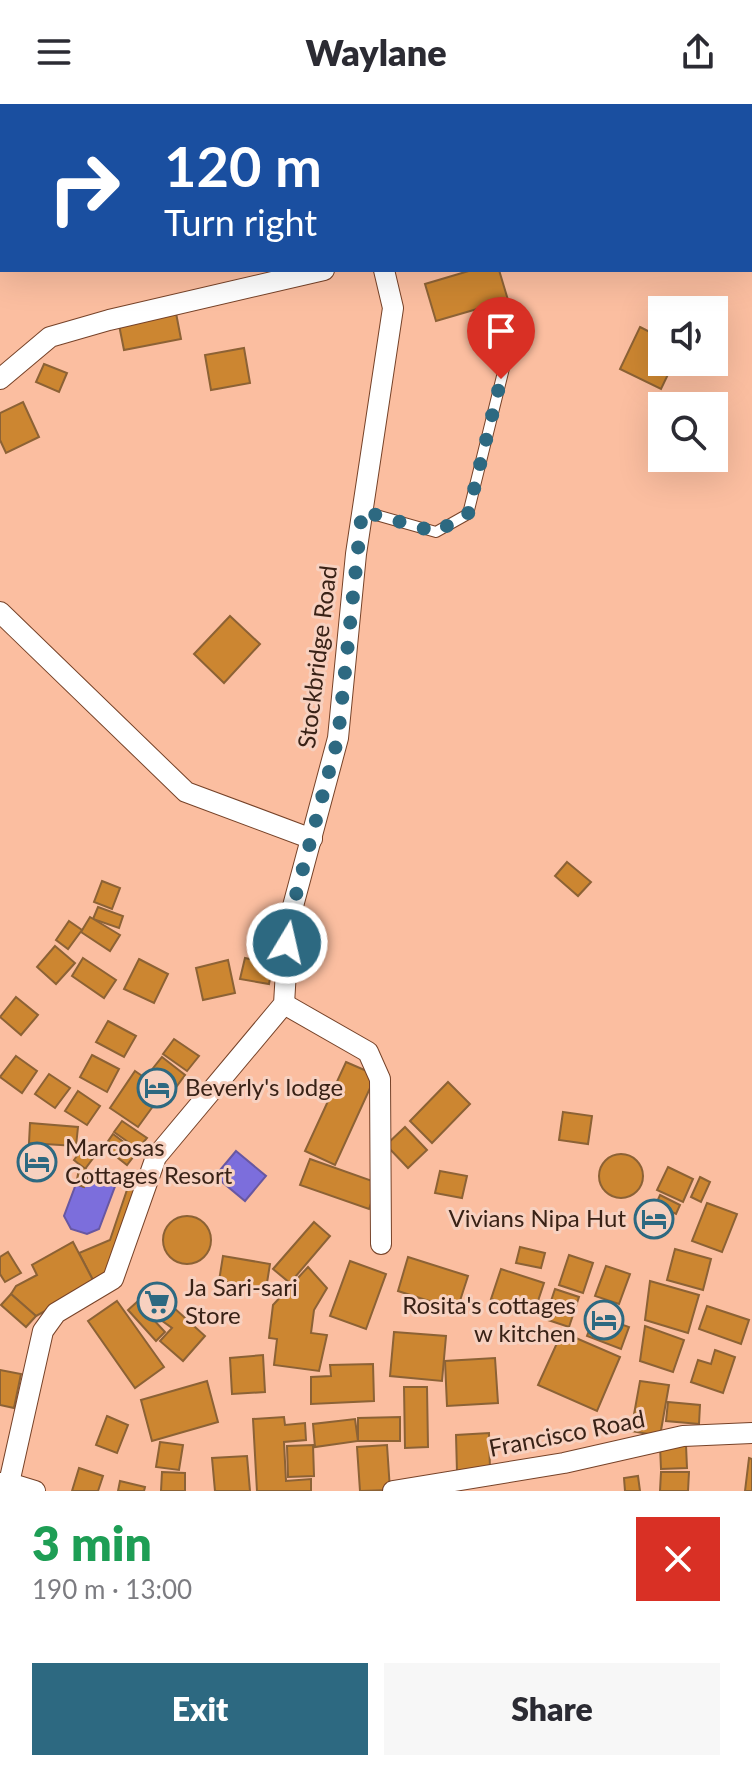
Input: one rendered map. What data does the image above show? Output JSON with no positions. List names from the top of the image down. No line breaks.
{"streets":{"street":["Stockbridge Road","Francisco Road"]},"places":{"hotel":["Beverly's lodge","Marcosas Cottages Resort","Vivians Nipa Hut","Rosita's cottages w kitchen"],"supermarket":["Ja Sari-sari Store"]},"page":{"header":"Waylane","turn":["120 m","Turn right"],"heading":["3 min","190 m · 13:00"],"buttons":["Exit","Share"]}}
